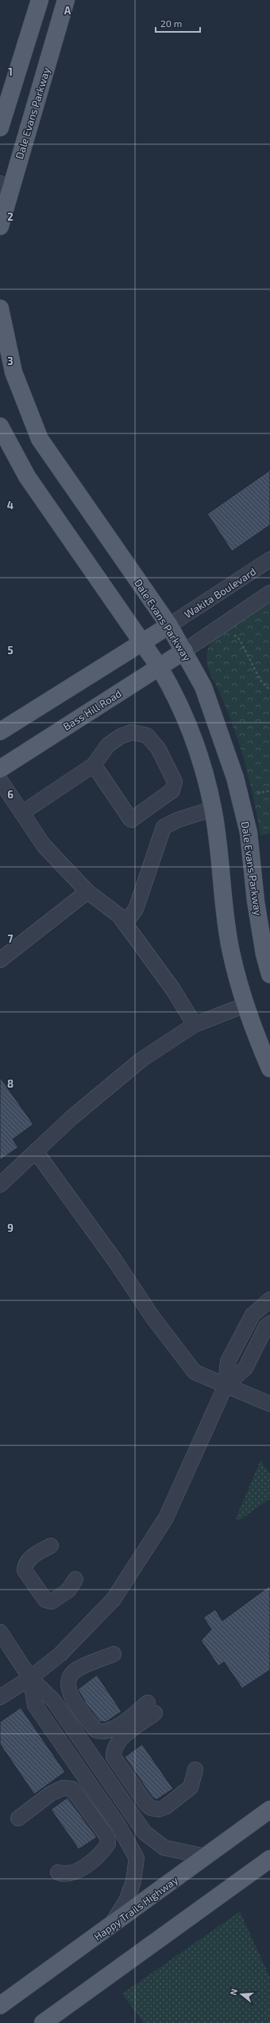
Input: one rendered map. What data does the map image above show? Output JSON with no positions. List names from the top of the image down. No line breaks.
{"streets":{"main road":["Dale Evans Parkway","Bass Hill Road","Happy Trails Highway"],"street":["Wakita Boulevard"]},"crossings":[["Dale Evans Parkway","Wakita Boulevard"],["Dale Evans Parkway","Bass Hill Road"]],"scale_bar":"20 m","north":"left","grid":{"columns":["A"],"rows":["1","2","3","4","5","6","7","8","9"]}}
